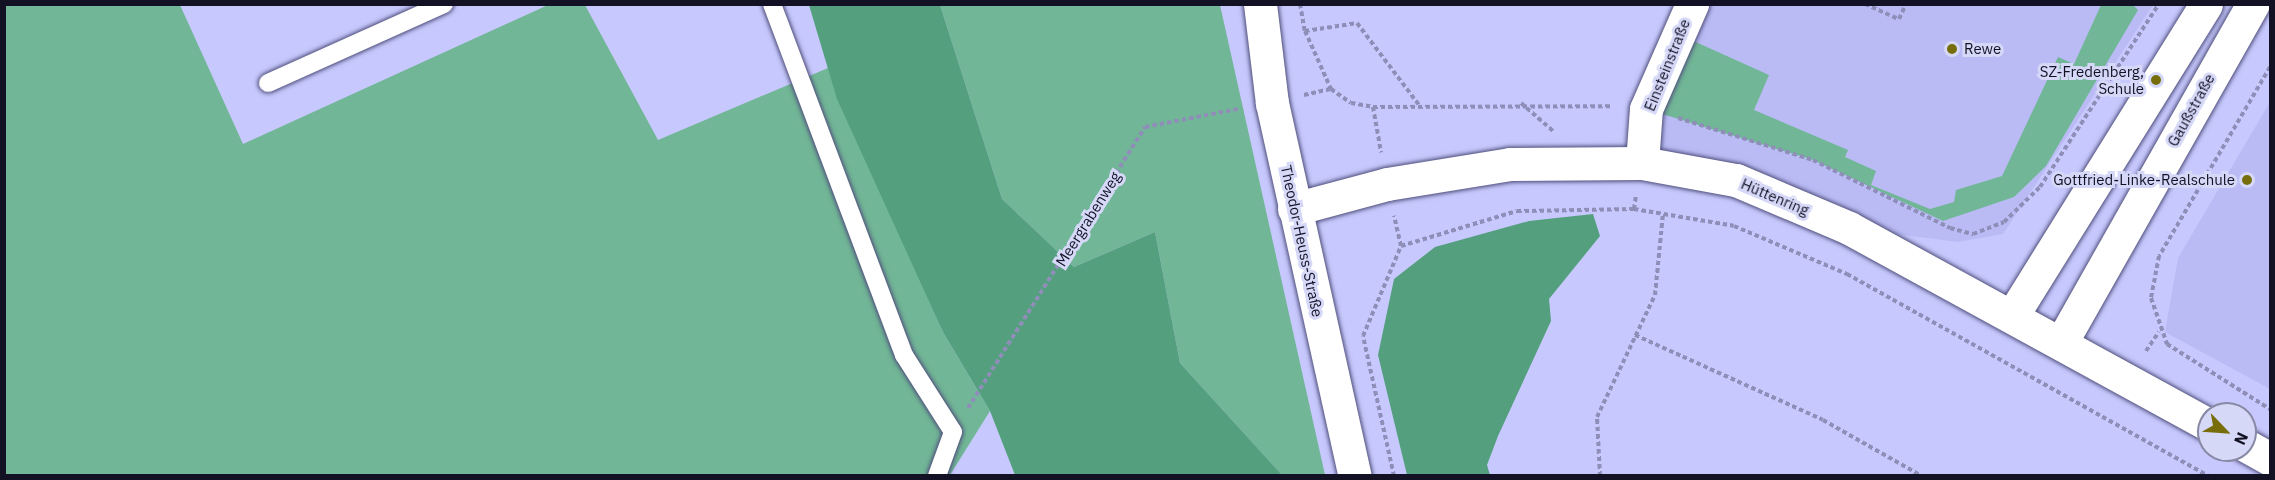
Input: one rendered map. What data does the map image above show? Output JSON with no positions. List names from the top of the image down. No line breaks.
{"streets":{"street":["Einsteinstraße","Gaußstraße","Hüttenring","Theodor-Heuss-Straße"],"path":["Meergrabenweg"]},"crossings":[["Einsteinstraße","Hüttenring"],["Gaußstraße","Hüttenring"],["Hüttenring","Theodor-Heuss-Straße"],["Meergrabenweg","Theodor-Heuss-Straße"]],"places":["Rewe","SZ-Fredenberg, Schule","Gottfried-Linke-Realschule"],"north":"bottom right"}
